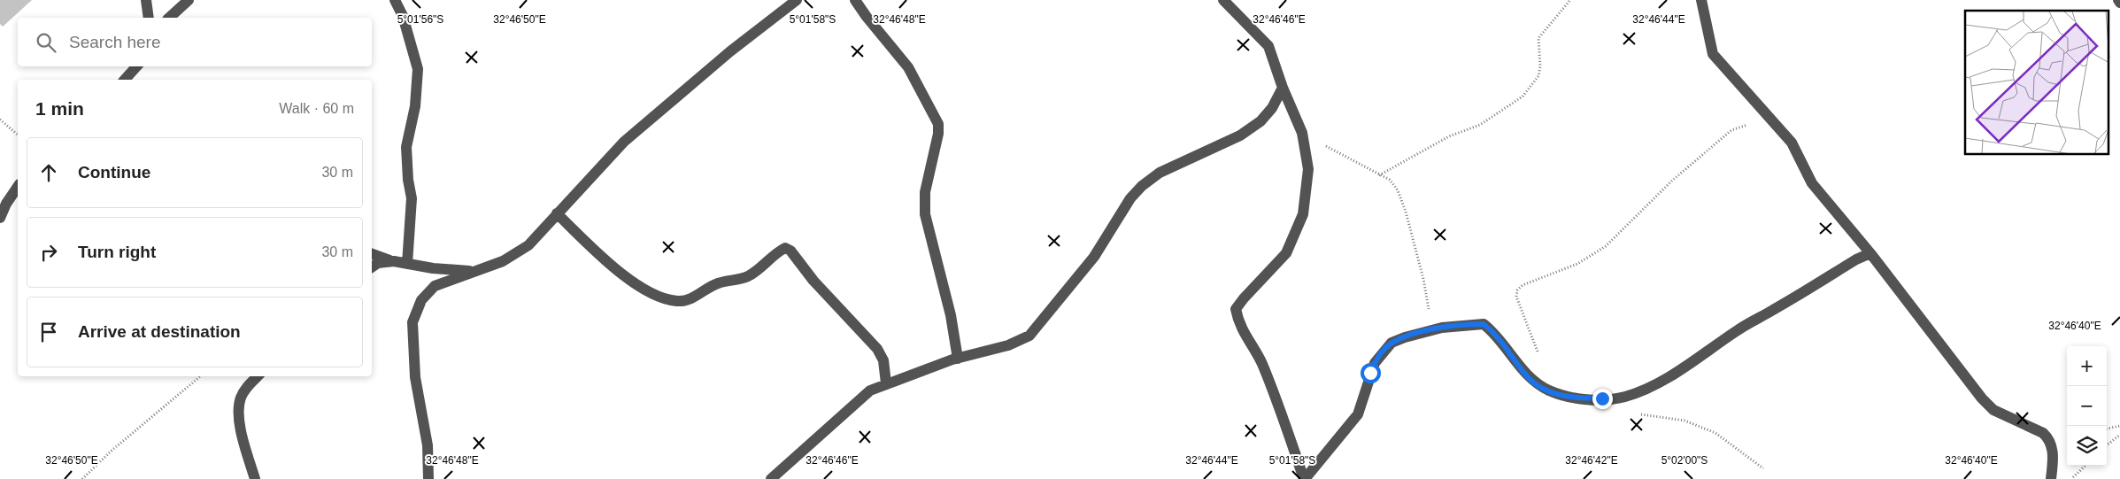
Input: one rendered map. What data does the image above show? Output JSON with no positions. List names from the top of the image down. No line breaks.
{"page":{"search":"Search here","heading":["1 min","Walk · 60 m"],"list":[["Continue","30 m"],["Turn right","30 m"],"Arrive at destination"],"map_buttons":["+","−"]},"coordinates":["5°01'56\"S","5°01'58\"S","32°46'50\"E","32°46'48\"E","32°46'46\"E","32°46'44\"E","32°46'40\"E","32°46'42\"E","5°02'00\"S"]}
